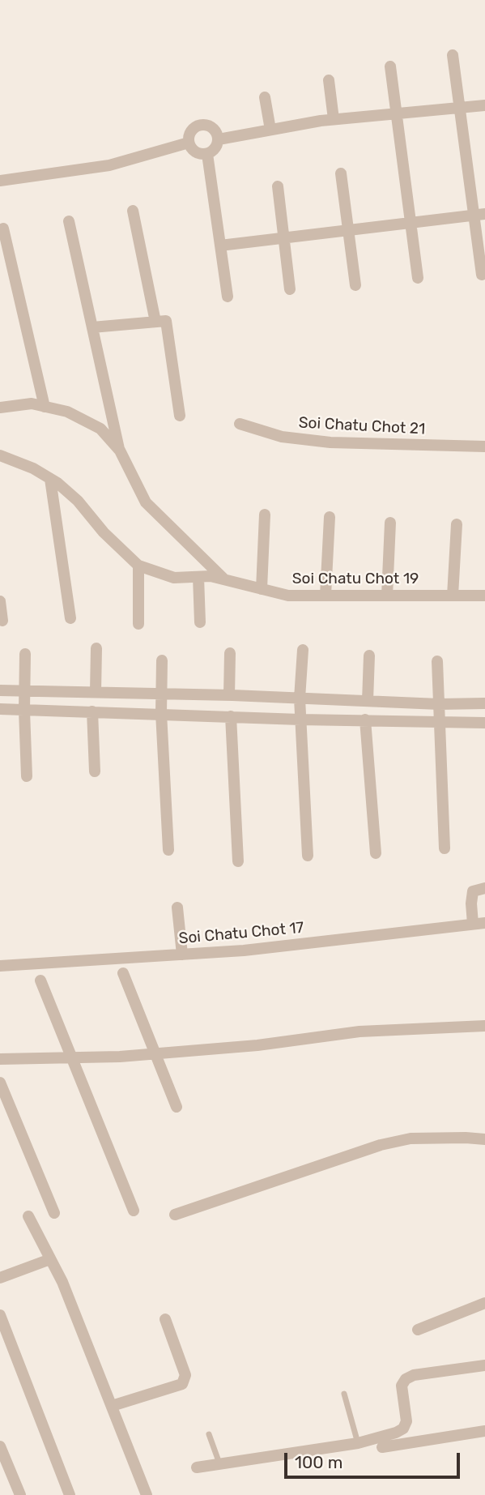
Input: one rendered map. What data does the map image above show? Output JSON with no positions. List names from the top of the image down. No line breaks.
{"streets":{"street":["Soi Chatu Chot 21","Soi Chatu Chot 19","Soi Chatu Chot 17"]},"scale_bar":"100 m"}
